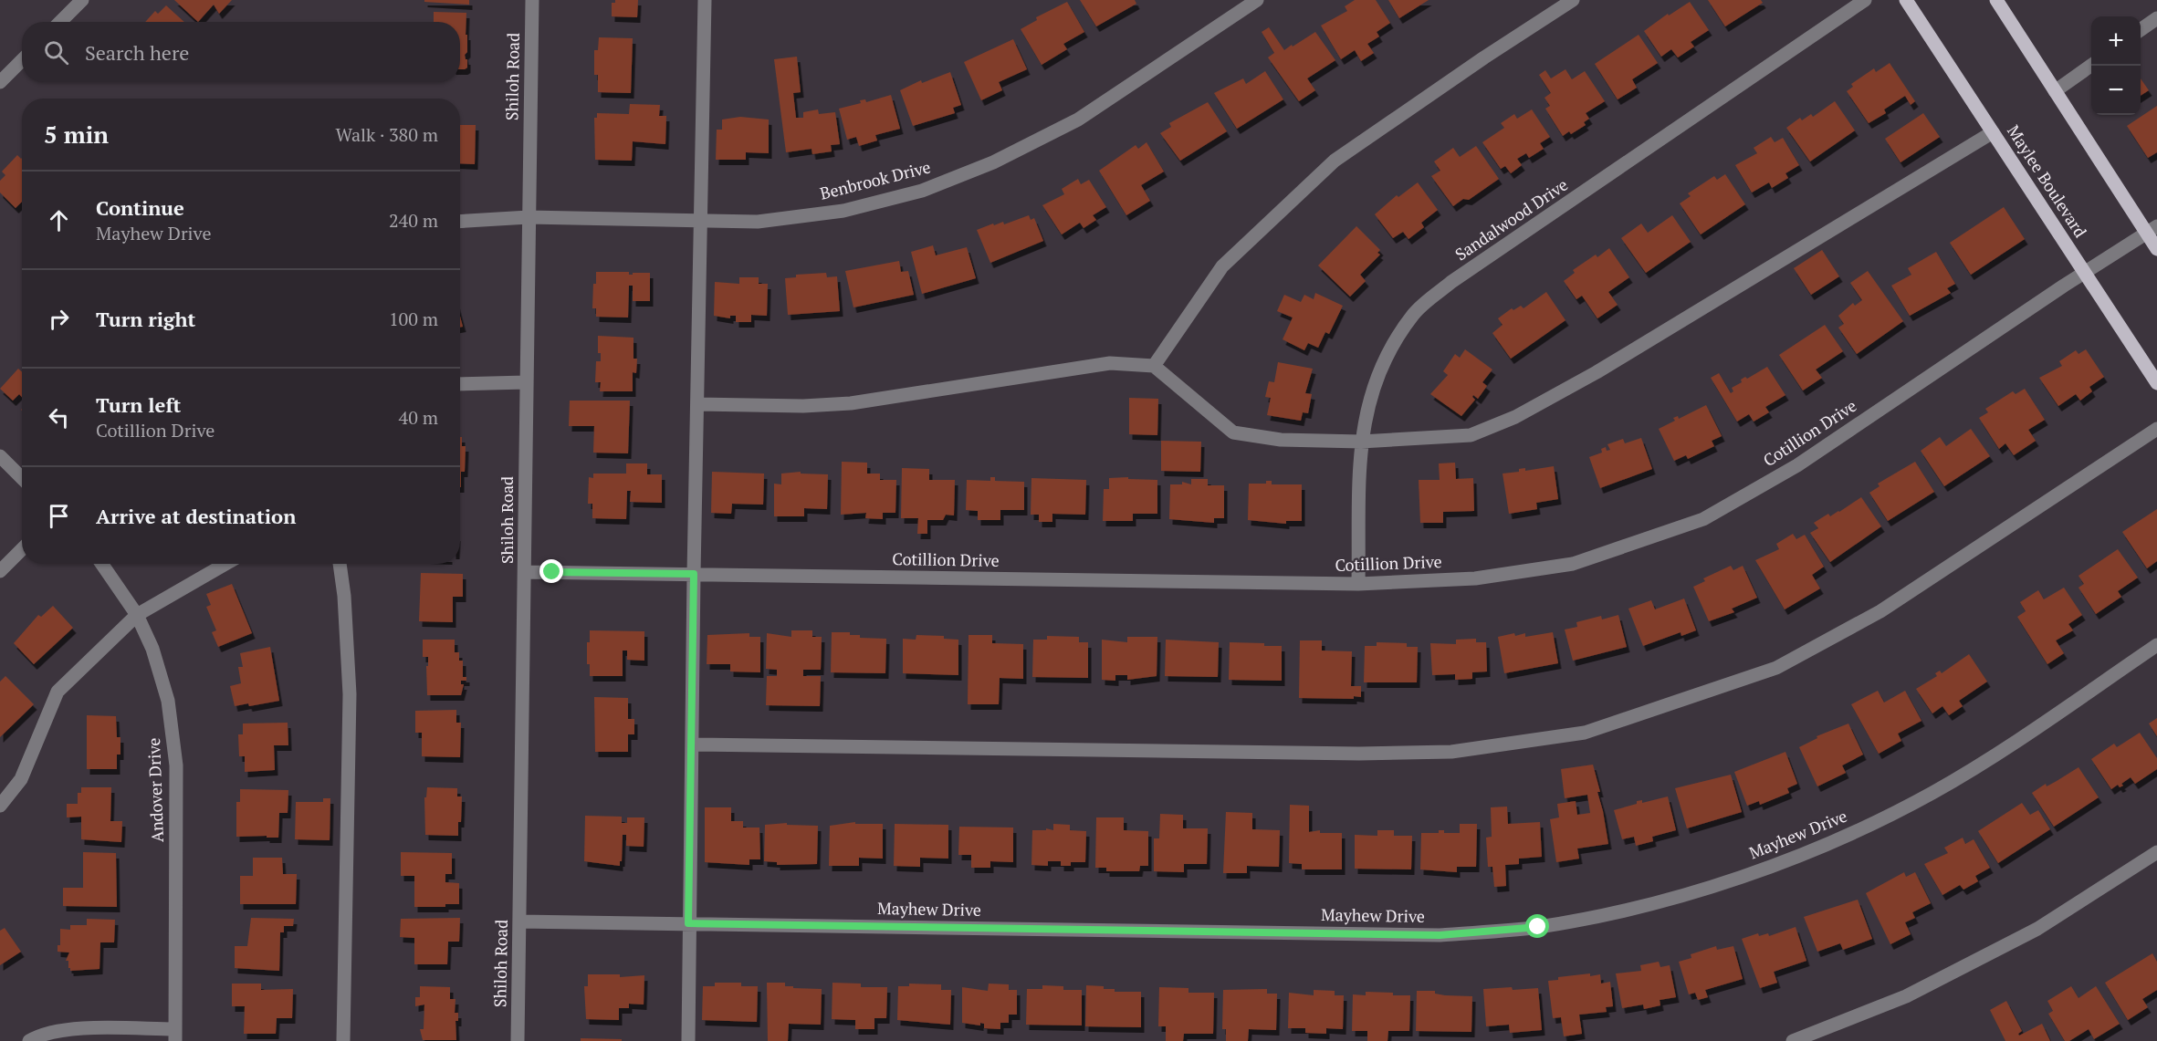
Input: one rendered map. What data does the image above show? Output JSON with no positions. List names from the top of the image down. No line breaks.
{"streets":{"main road":["Maylee Boulevard"],"street":["Shiloh Road","Benbrook Drive","Sandalwood Drive","Cotillion Drive","Andover Drive","Mayhew Drive"]},"crossings":[["Shiloh Road","Benbrook Drive"],["Shiloh Road","Cotillion Drive"],["Shiloh Road","Mayhew Drive"],["Maylee Boulevard","Cotillion Drive"],["Sandalwood Drive","Cotillion Drive"]],"page":{"map_buttons":["+","−"],"search":"Search here","heading":["5 min","Walk · 380 m"],"list":[["Continue","Mayhew Drive","240 m"],["Turn right","100 m"],["Turn left","Cotillion Drive","40 m"],"Arrive at destination"]}}
